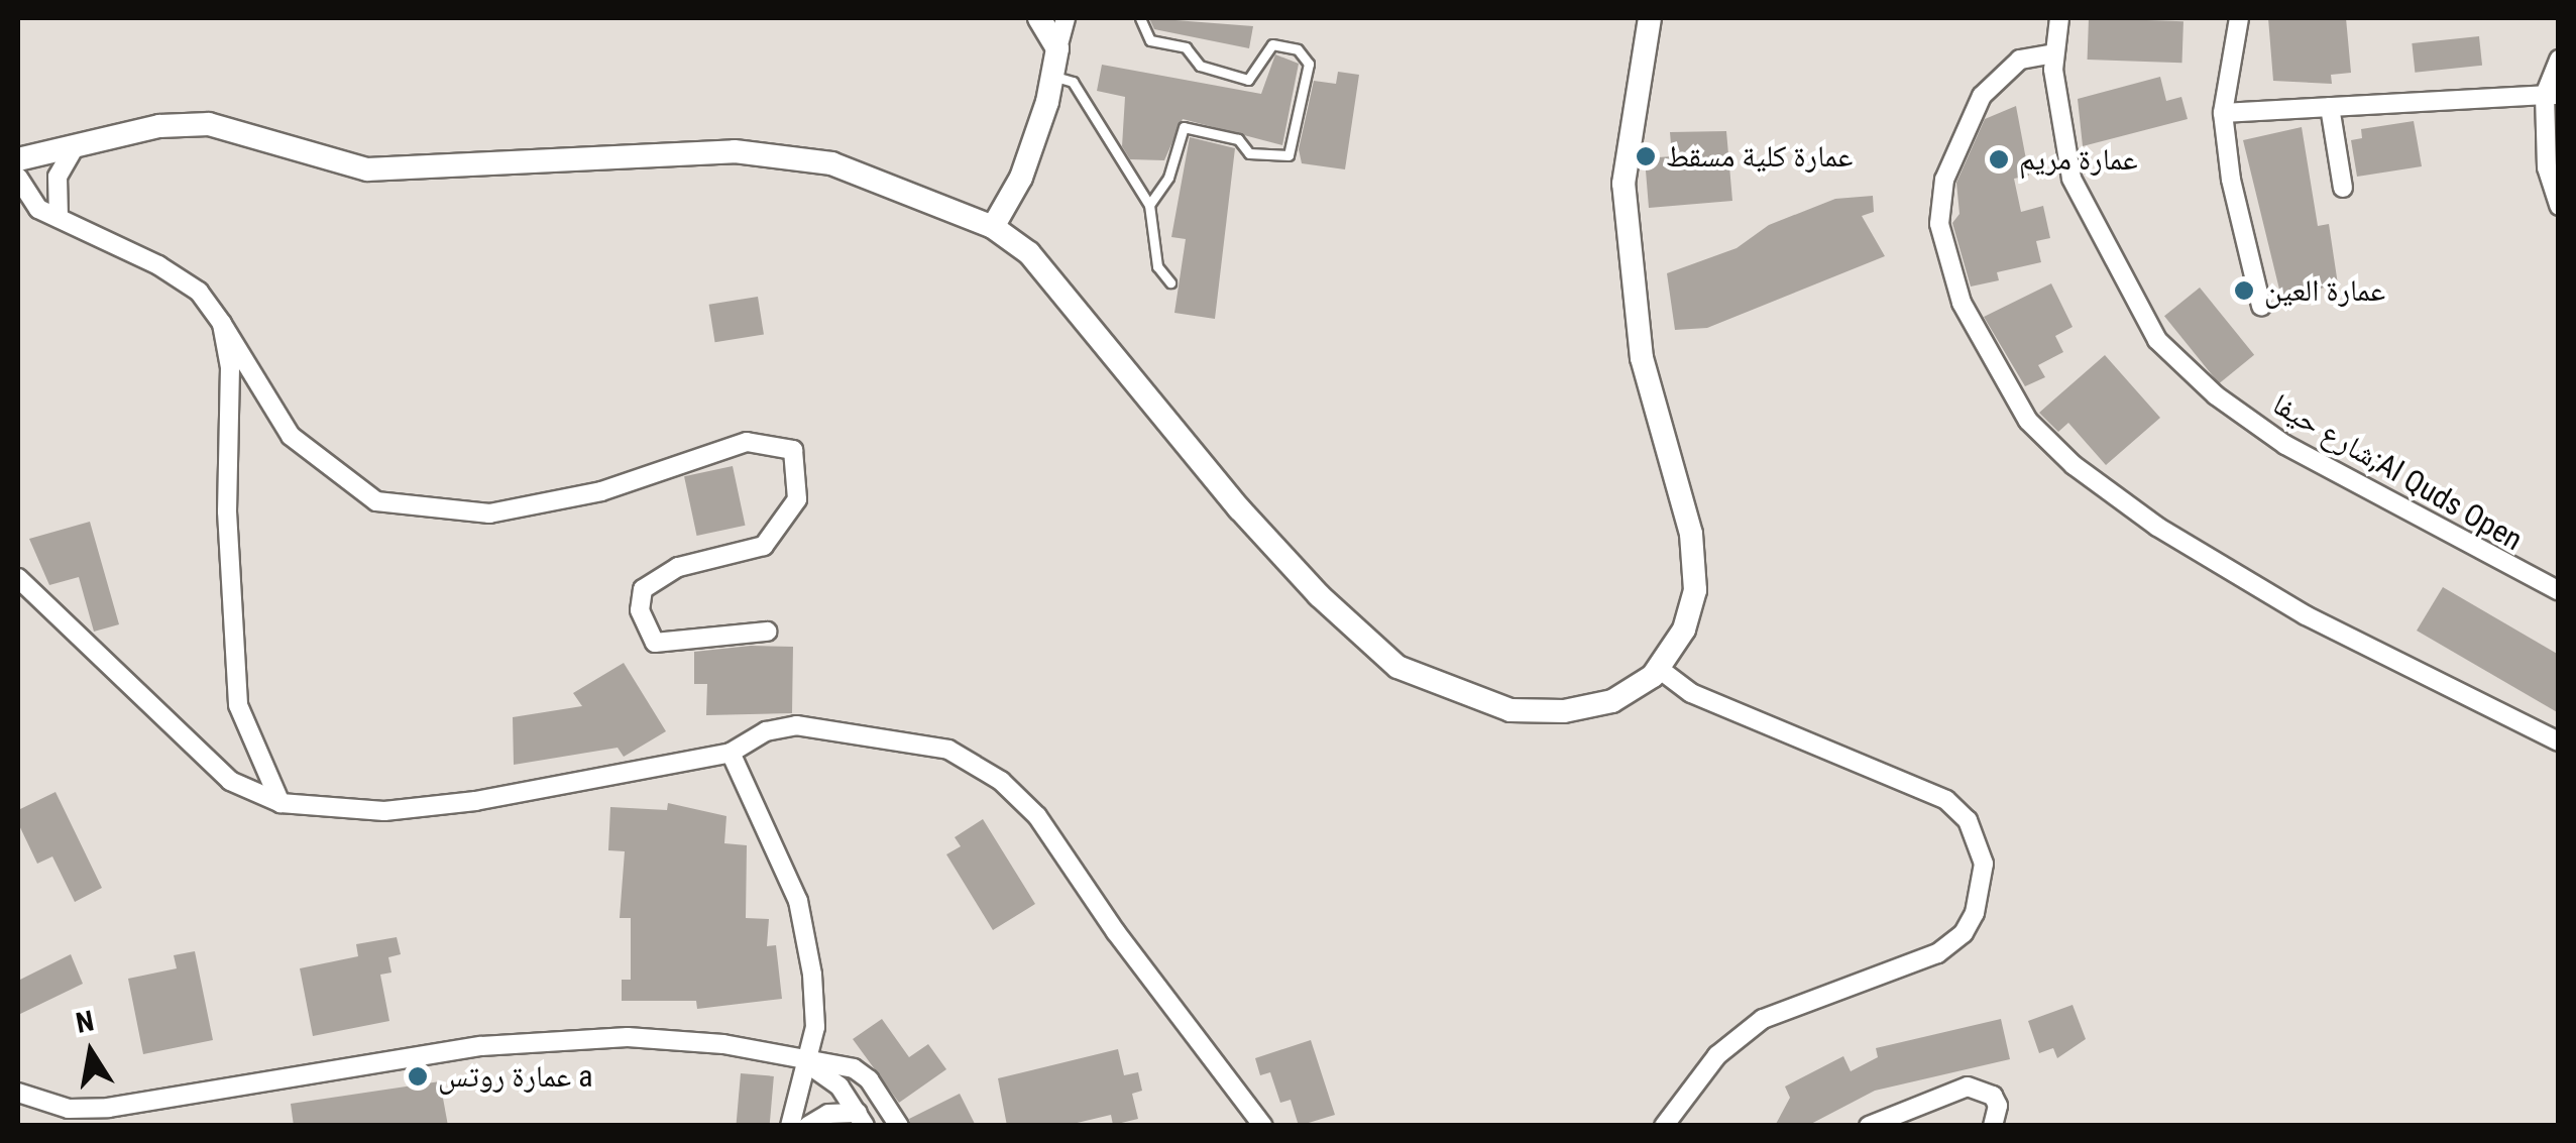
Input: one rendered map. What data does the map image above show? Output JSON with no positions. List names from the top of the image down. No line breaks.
{"streets":{"street":["شارع حيفا;Al Quds Open"]},"places":["عمارة كلية مسقط","عمارة مريم","عمارة العين","عمارة روتس a"],"north":"top"}
